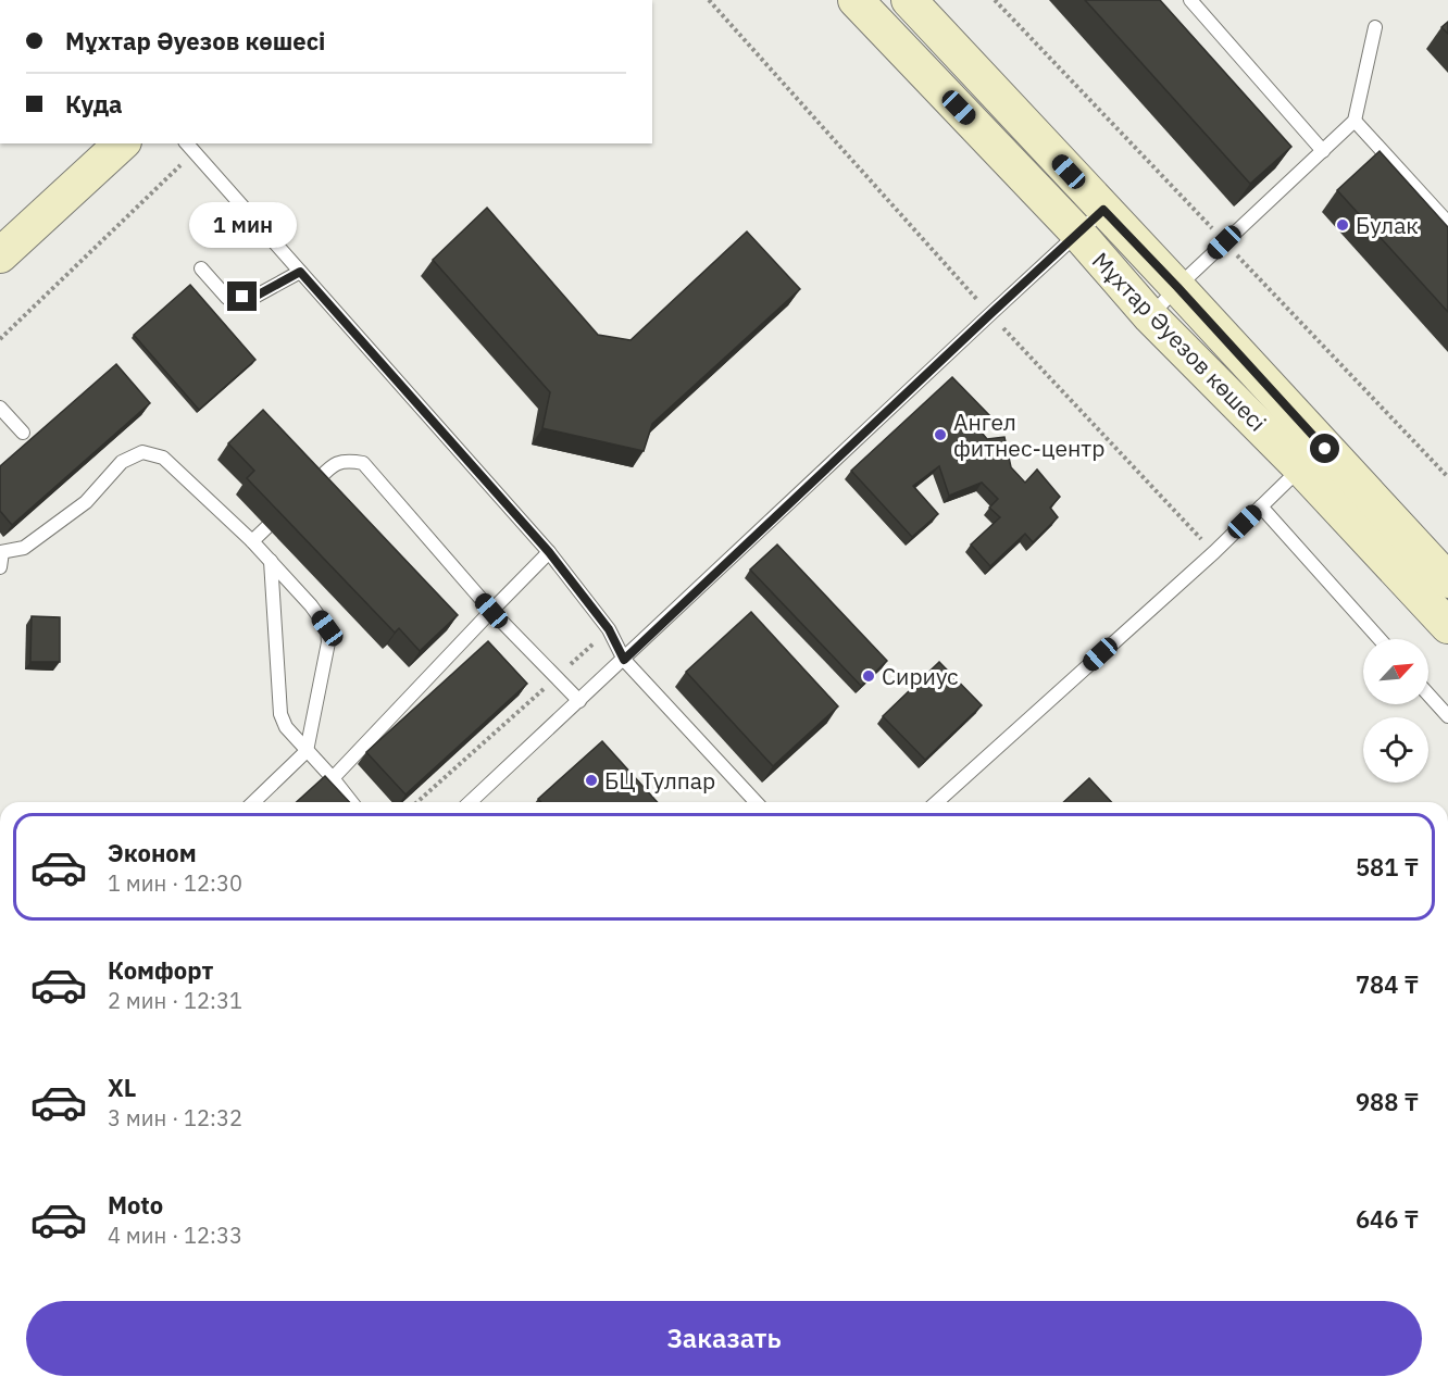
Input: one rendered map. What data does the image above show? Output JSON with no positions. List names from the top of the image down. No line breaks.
{"streets":{"main road":["Мұхтар Әуезов көшесі"]},"places":["Булак","Ангел фитнес-центр","Сириус","БЦ Тулпар"],"north":"top right","page":{"banner":["Мұхтар Әуезов көшесі","Куда"],"bubble":"1 мин","list":[{"name":"Эконом","note":"1 мин · 12:30","value":"581 ₸"},{"name":"Комфорт","note":"2 мин · 12:31","value":"784 ₸"},{"name":"XL","note":"3 мин · 12:32","value":"988 ₸"},{"name":"Moto","note":"4 мин · 12:33","value":"646 ₸"}],"buttons":"Заказать"}}
